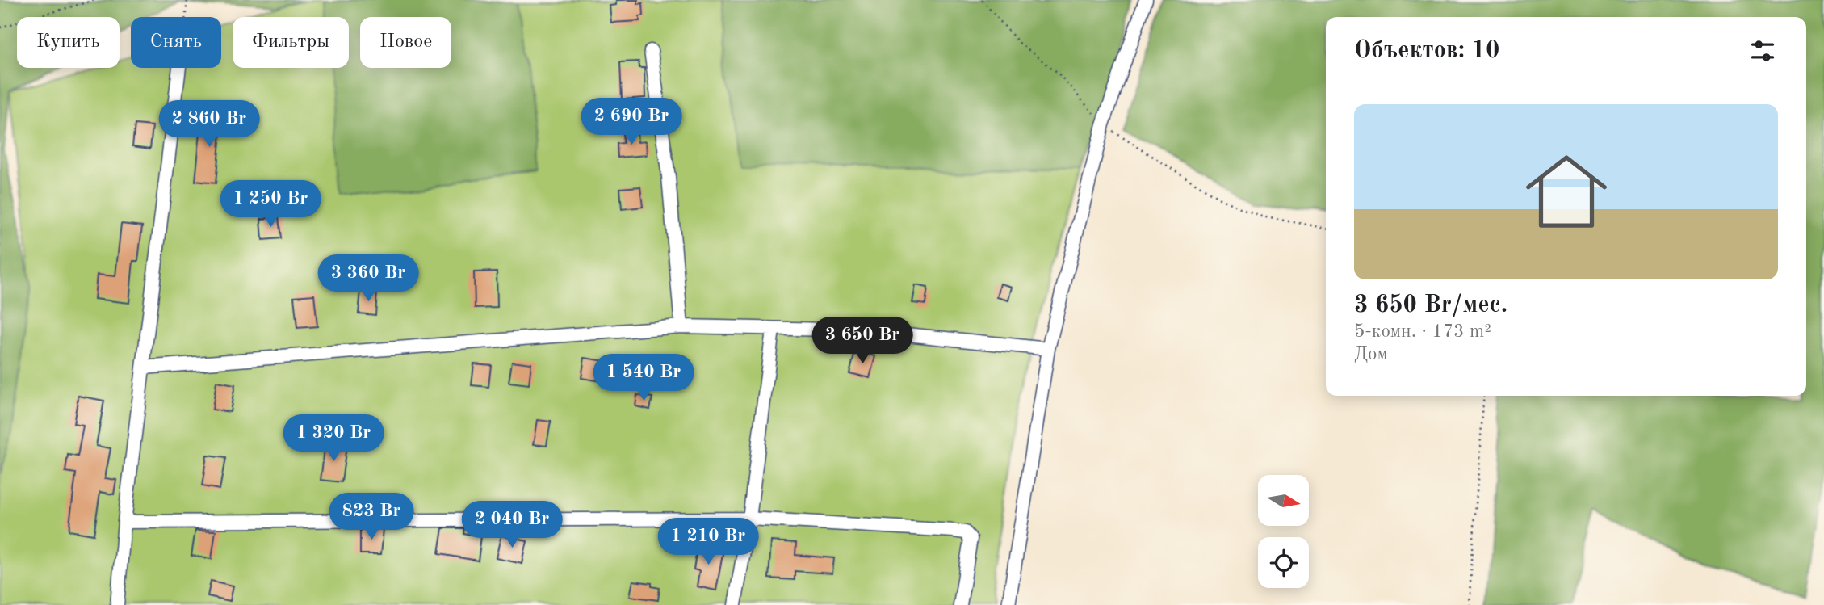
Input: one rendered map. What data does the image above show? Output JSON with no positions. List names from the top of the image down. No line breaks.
{"north":"right","page":{"chip":["Купить","Снять","Фильтры","Новое"],"heading":"Объектов: 10","list":[{"name":"3 650 Br/мес.","note":"5-комн. · 173 m² · Дом"}],"price":["2 690 Br","2 860 Br","1 250 Br","3 360 Br","3 650 Br","1 540 Br","1 320 Br","823 Br","2 040 Br","1 210 Br"]}}
